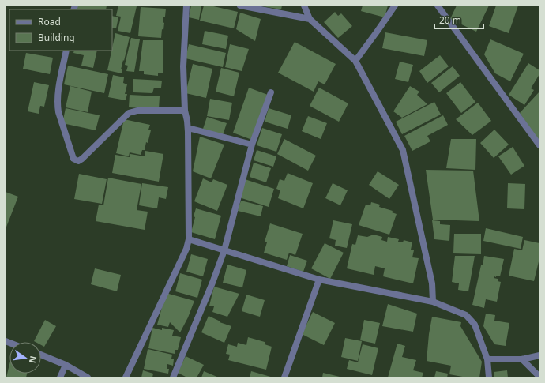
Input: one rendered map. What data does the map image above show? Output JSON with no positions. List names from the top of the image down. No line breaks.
{"legend":["Road","Building"],"scale_bar":"20 m","north":"right"}
